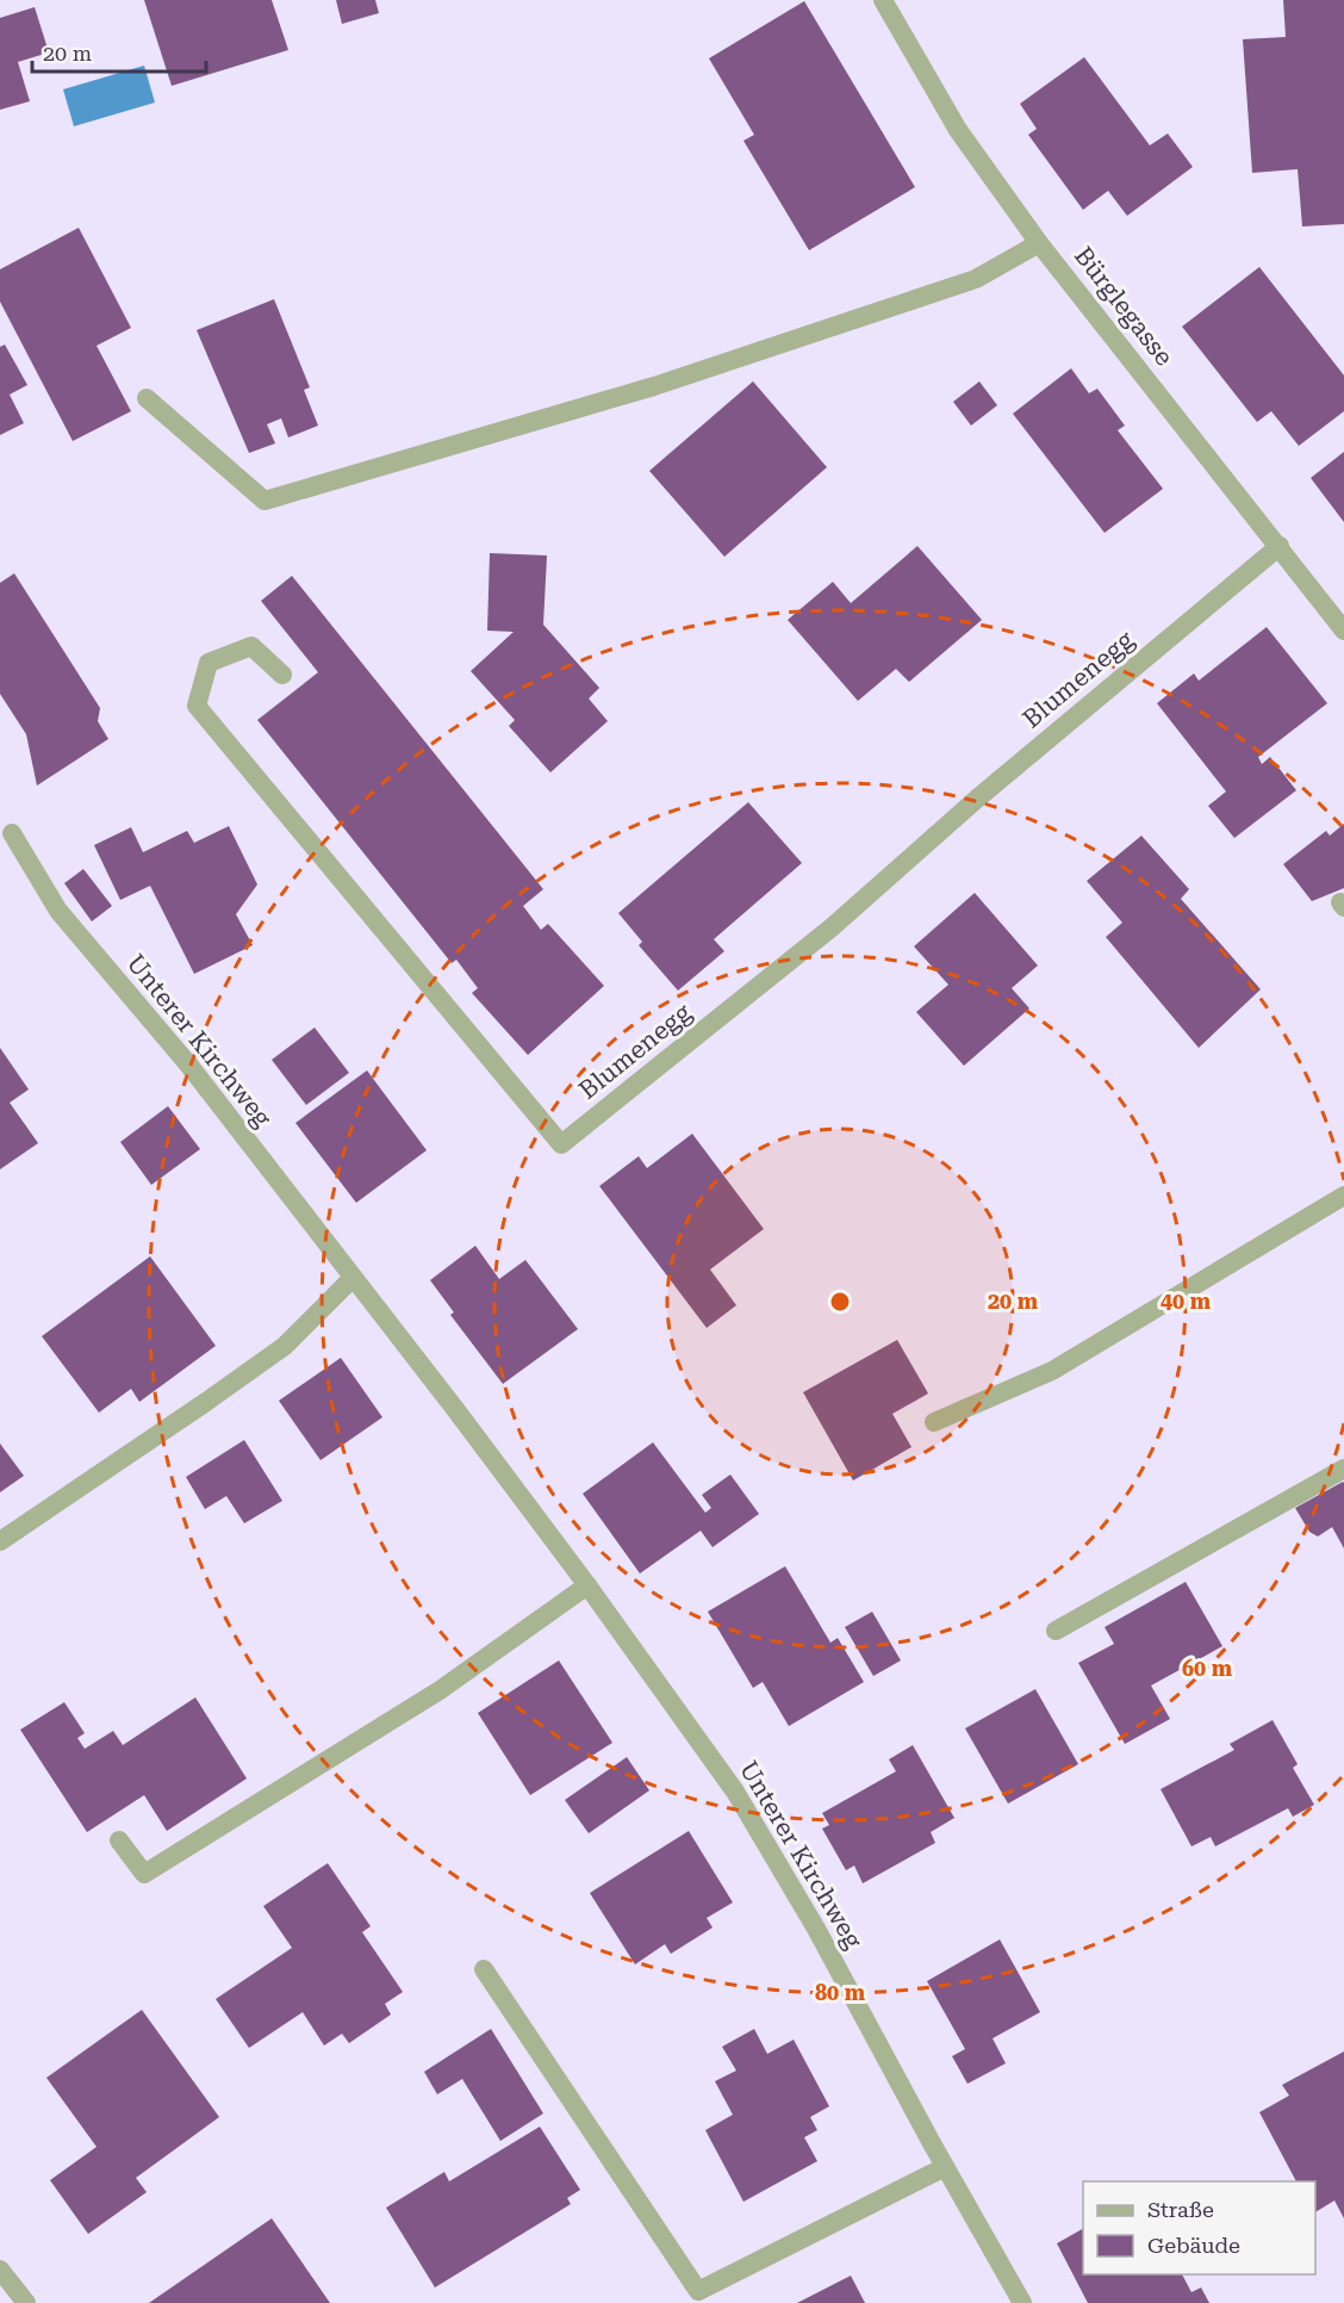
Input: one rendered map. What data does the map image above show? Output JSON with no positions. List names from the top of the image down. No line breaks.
{"streets":{"street":["Bürglegasse","Blumenegg","Unterer Kirchweg"]},"crossings":[["Bürglegasse","Blumenegg"]],"legend":["Straße","Gebäude"],"scale_bar":"20 m","rings":["20 m","40 m","60 m","80 m"]}
